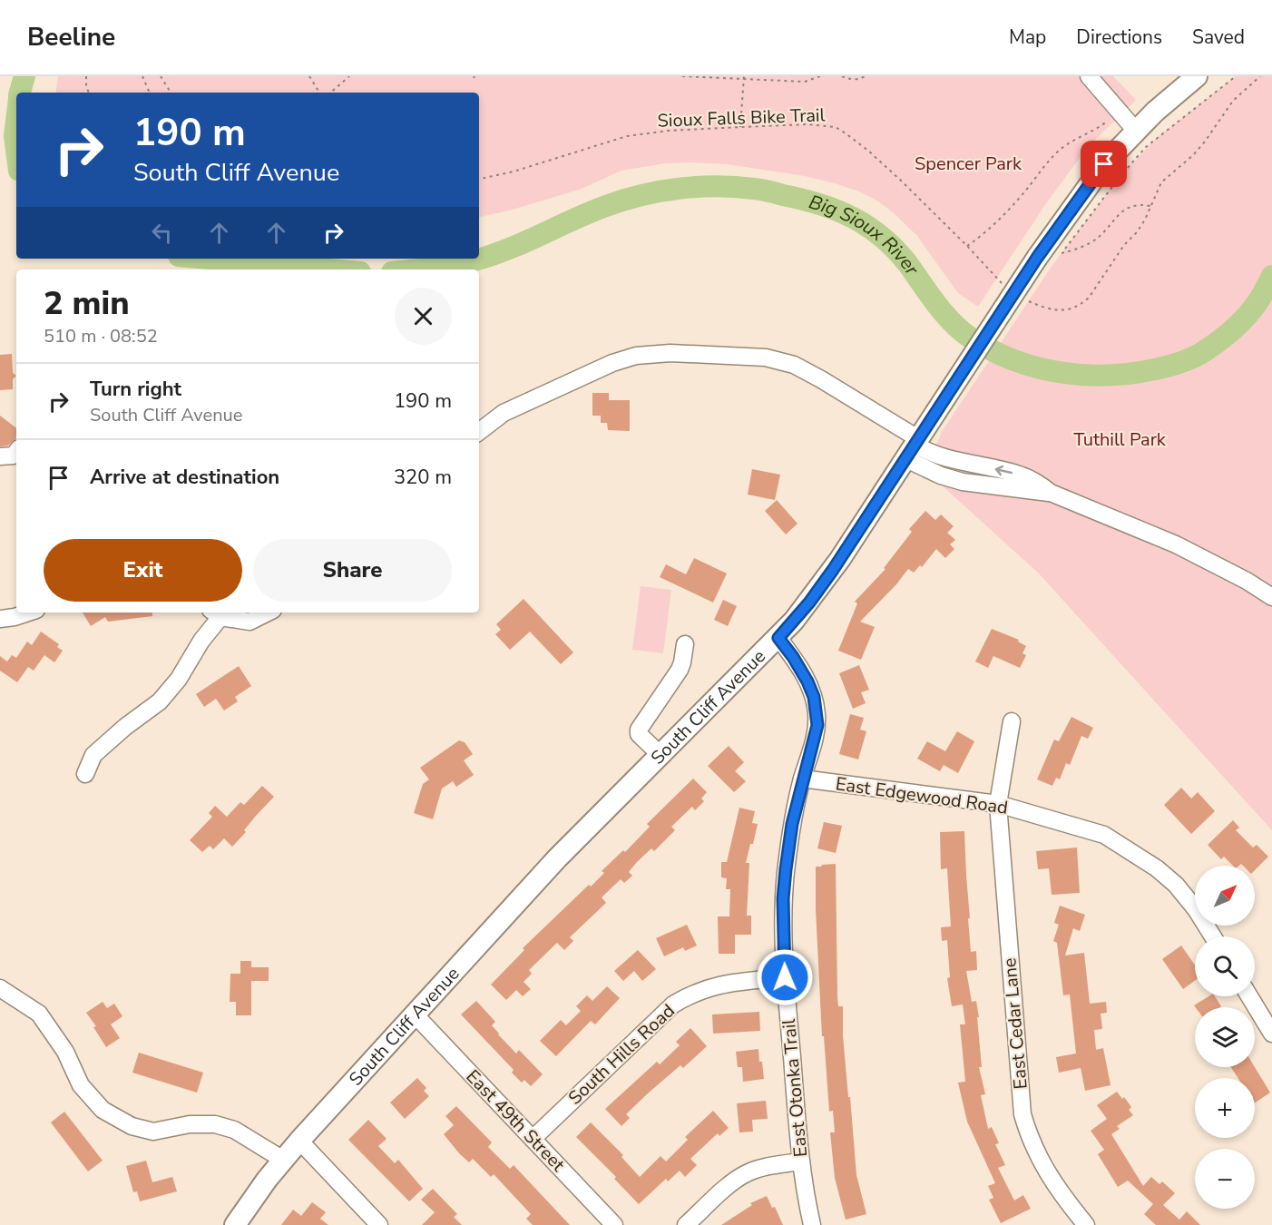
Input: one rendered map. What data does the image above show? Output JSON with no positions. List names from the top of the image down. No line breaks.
{"streets":{"main road":["South Cliff Avenue"],"street":["East Edgewood Road","East Cedar Lane","South Hills Road","East Otonka Trail","East 49th Street"],"path":["Sioux Falls Bike Trail"]},"crossings":[["South Cliff Avenue","East Otonka Trail"],["South Cliff Avenue","East 49th Street"],["East Edgewood Road","East Cedar Lane"],["East Edgewood Road","East Otonka Trail"],["South Hills Road","East Otonka Trail"],["South Hills Road","East 49th Street"]],"water":["Big Sioux River"],"parks":["Spencer Park","Tuthill Park"],"north":"top right","page":{"header":"Beeline","nav":["Map","Directions","Saved"],"turn":["190 m","South Cliff Avenue"],"heading":["2 min","510 m · 08:52"],"list":[{"name":"Turn right","note":"South Cliff Avenue","value":"190 m"},{"name":"Arrive at destination","value":"320 m"}],"buttons":["Exit","Share"],"map_buttons":["+","−"]}}
